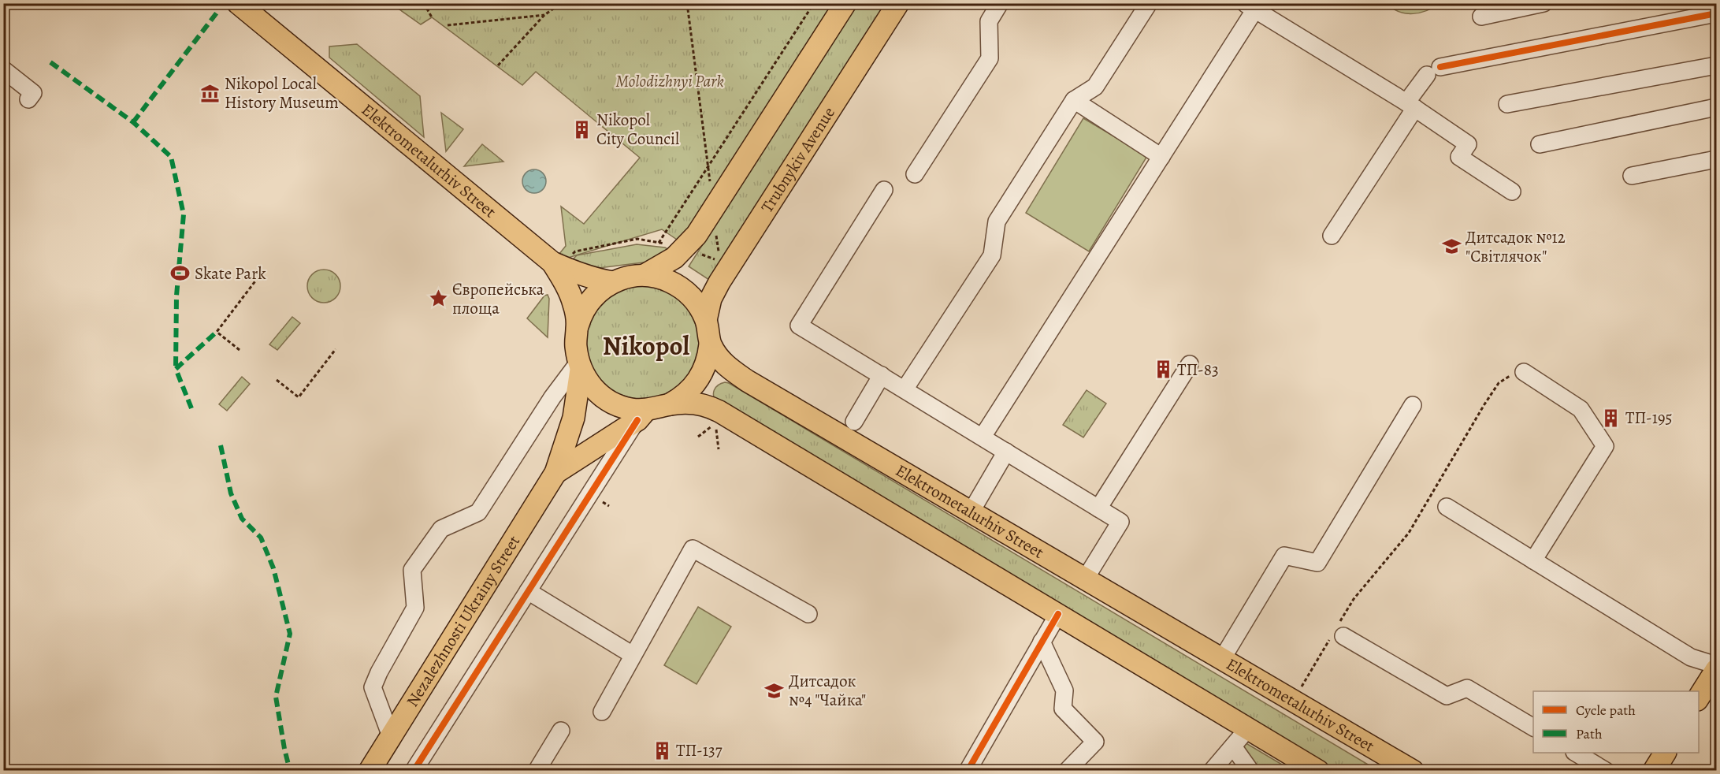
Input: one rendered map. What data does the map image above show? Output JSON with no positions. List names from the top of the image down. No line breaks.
{"streets":{"main road":["Elektrometalurhiv Street","Trubnykiv Avenue","Nezalezhnosti Ukrainy Street"]},"crossings":[["Elektrometalurhiv Street","Trubnykiv Avenue"]],"districts":["Nikopol"],"parks":["Molodizhnyi Park"],"places":{"museum":["Nikopol Local History Museum"],"building":["Nikopol City Council","ТП-83","ТП-195","ТП-137"],"school or university":["Дитсадок №12 \"Світлячок\"","Дитсадок №4 \"Чайка\""],"sports":["Skate Park"],"place":["Європейська площа"]},"legend":["Cycle path","Path"]}
